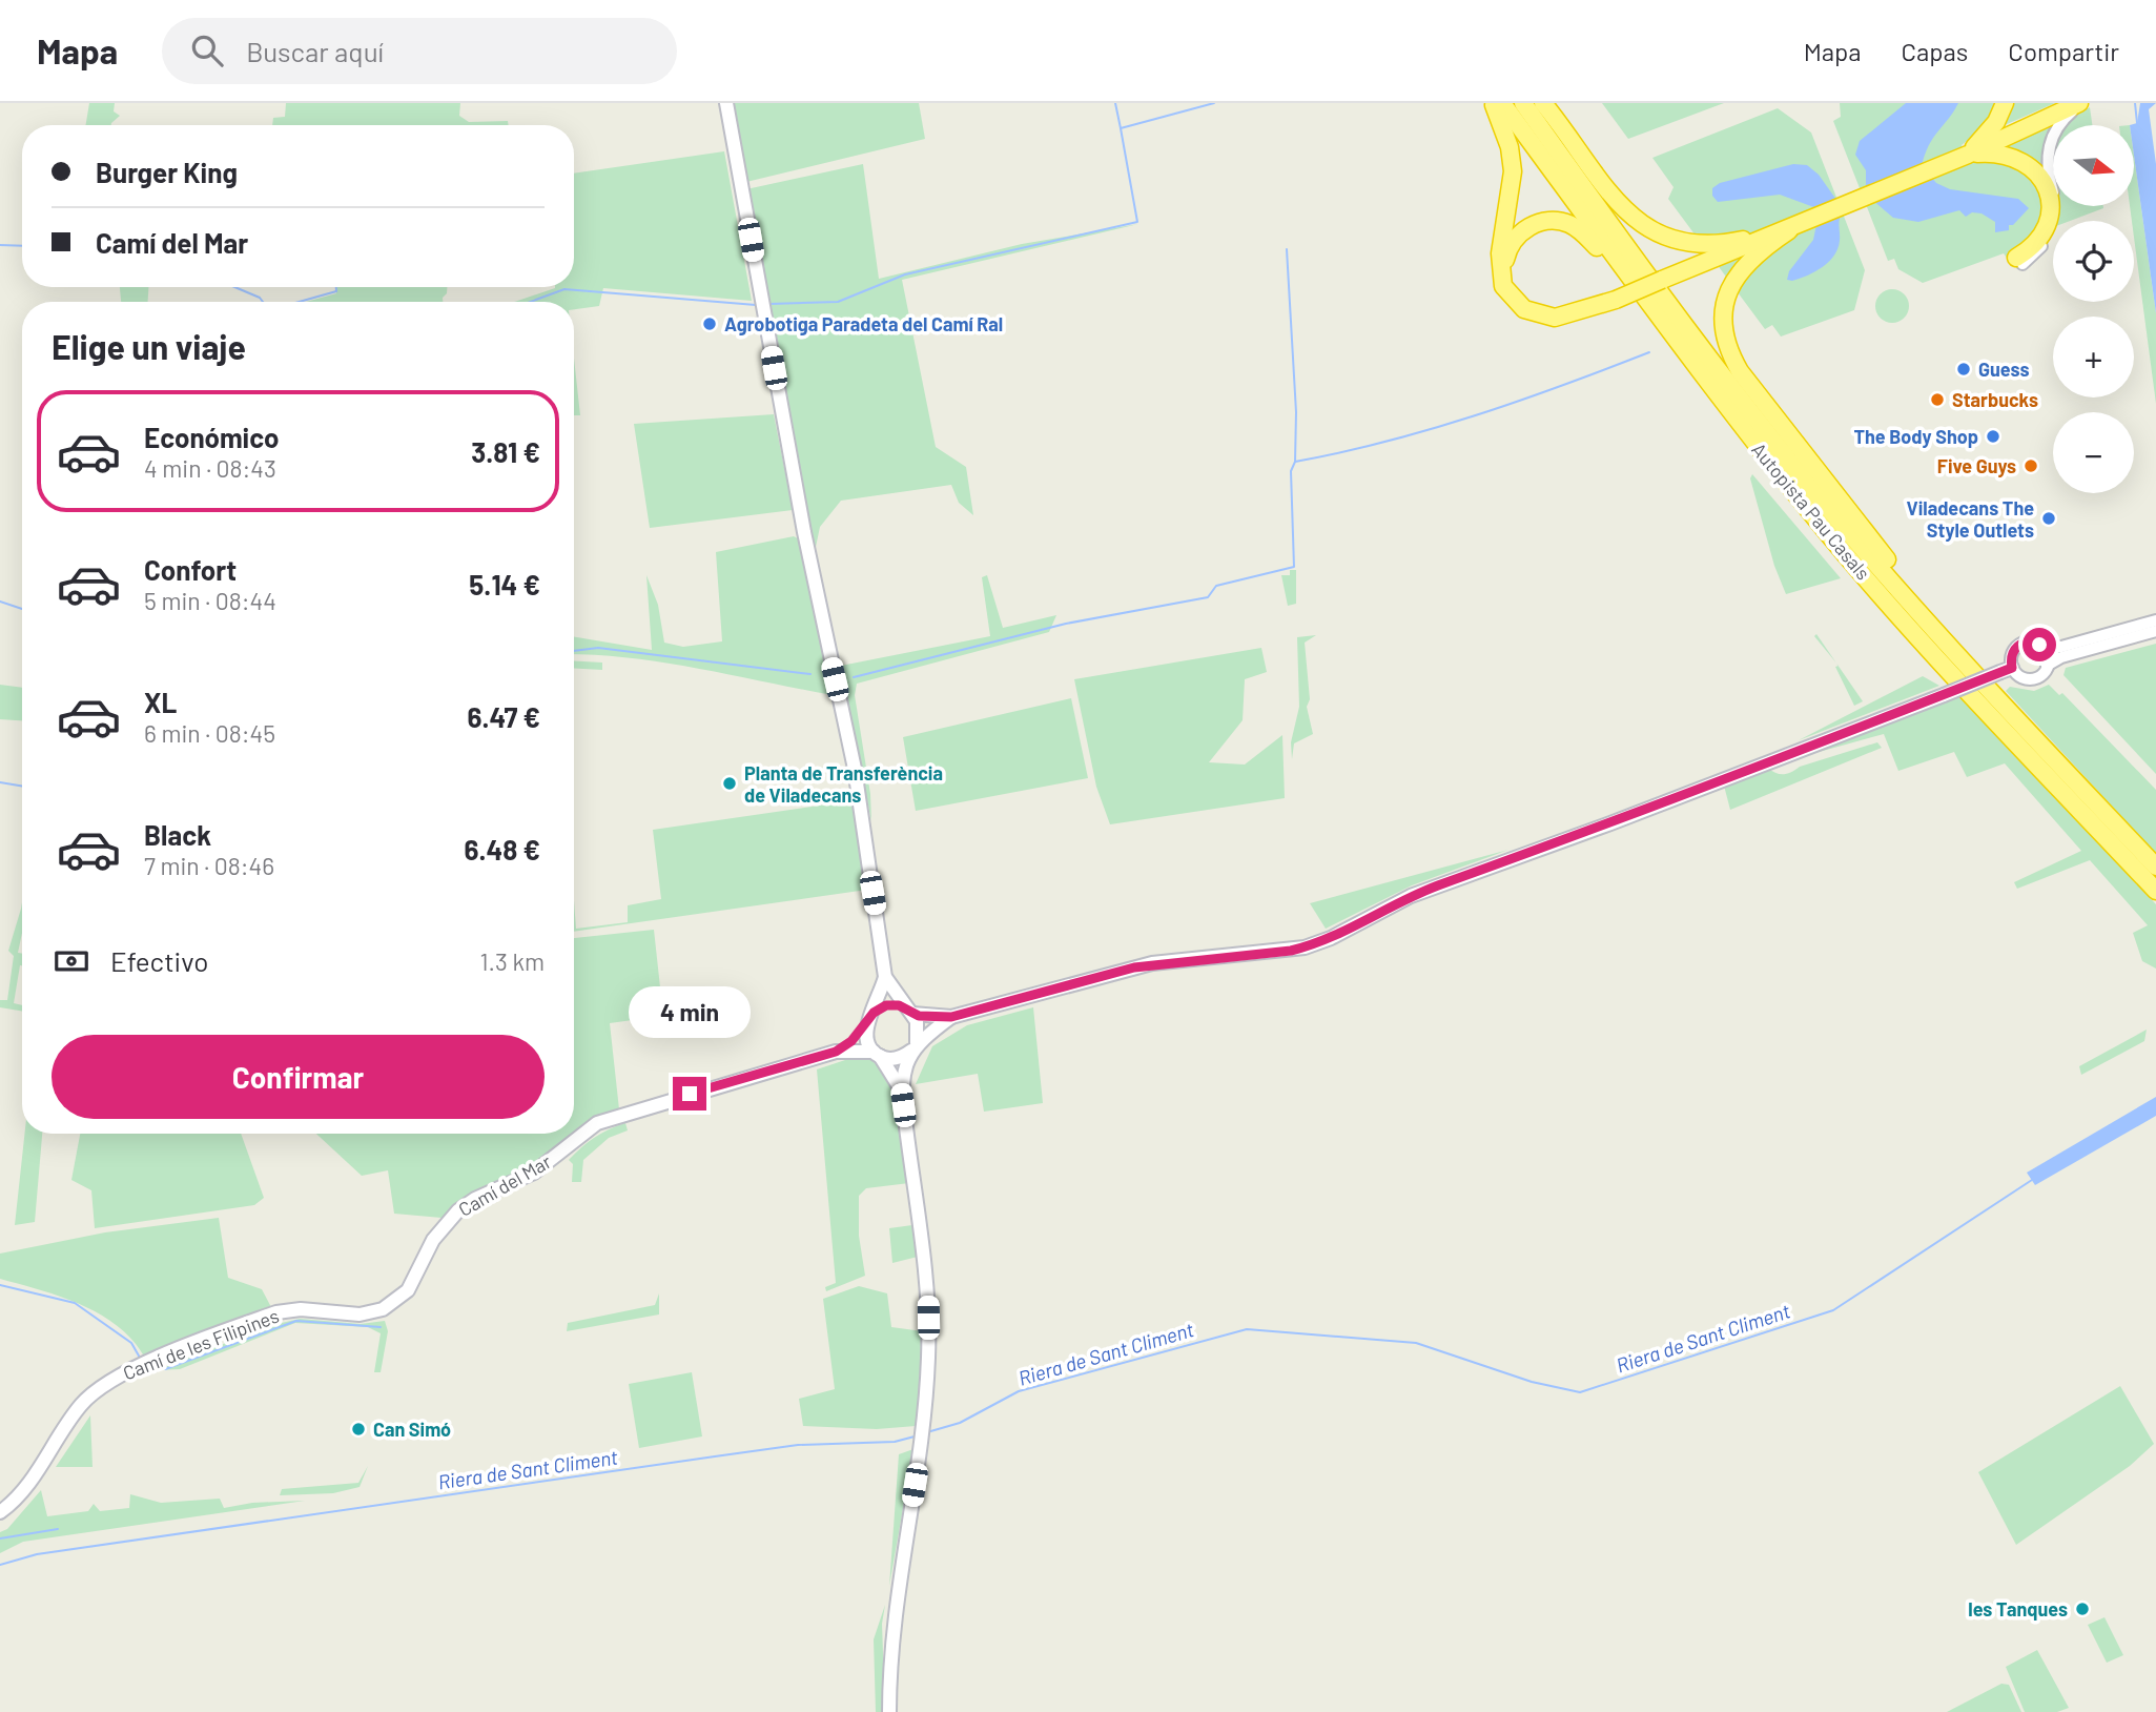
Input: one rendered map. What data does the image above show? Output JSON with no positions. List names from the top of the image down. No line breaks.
{"streets":{"highway":["Autopista Pau Casals"],"main road":["Camí del Mar","Camí de les Filipines"]},"crossings":[["Camí del Mar","Camí de les Filipines"]],"water":["Riera de Sant Climent"],"places":["Agrobotiga Paradeta del Camí Ral","Guess","Starbucks","The Body Shop","Five Guys","Viladecans The Style Outlets","Planta de Transferència de Viladecans","Can Simó","les Tanques"],"north":"right","page":{"header":"Mapa","search":"Buscar aquí","nav":["Mapa","Capas","Compartir"],"map_buttons":["+","−"],"banner":["Burger King","Camí del Mar"],"heading":"Elige un viaje","list":[{"name":"Económico","note":"4 min · 08:43","value":"3.81 €"},{"name":"Confort","note":"5 min · 08:44","value":"5.14 €"},{"name":"XL","note":"6 min · 08:45","value":"6.47 €"},{"name":"Black","note":"7 min · 08:46","value":"6.48 €"}],"pay":["Efectivo","1.3 km"],"bubble":"4 min","buttons":"Confirmar"}}
